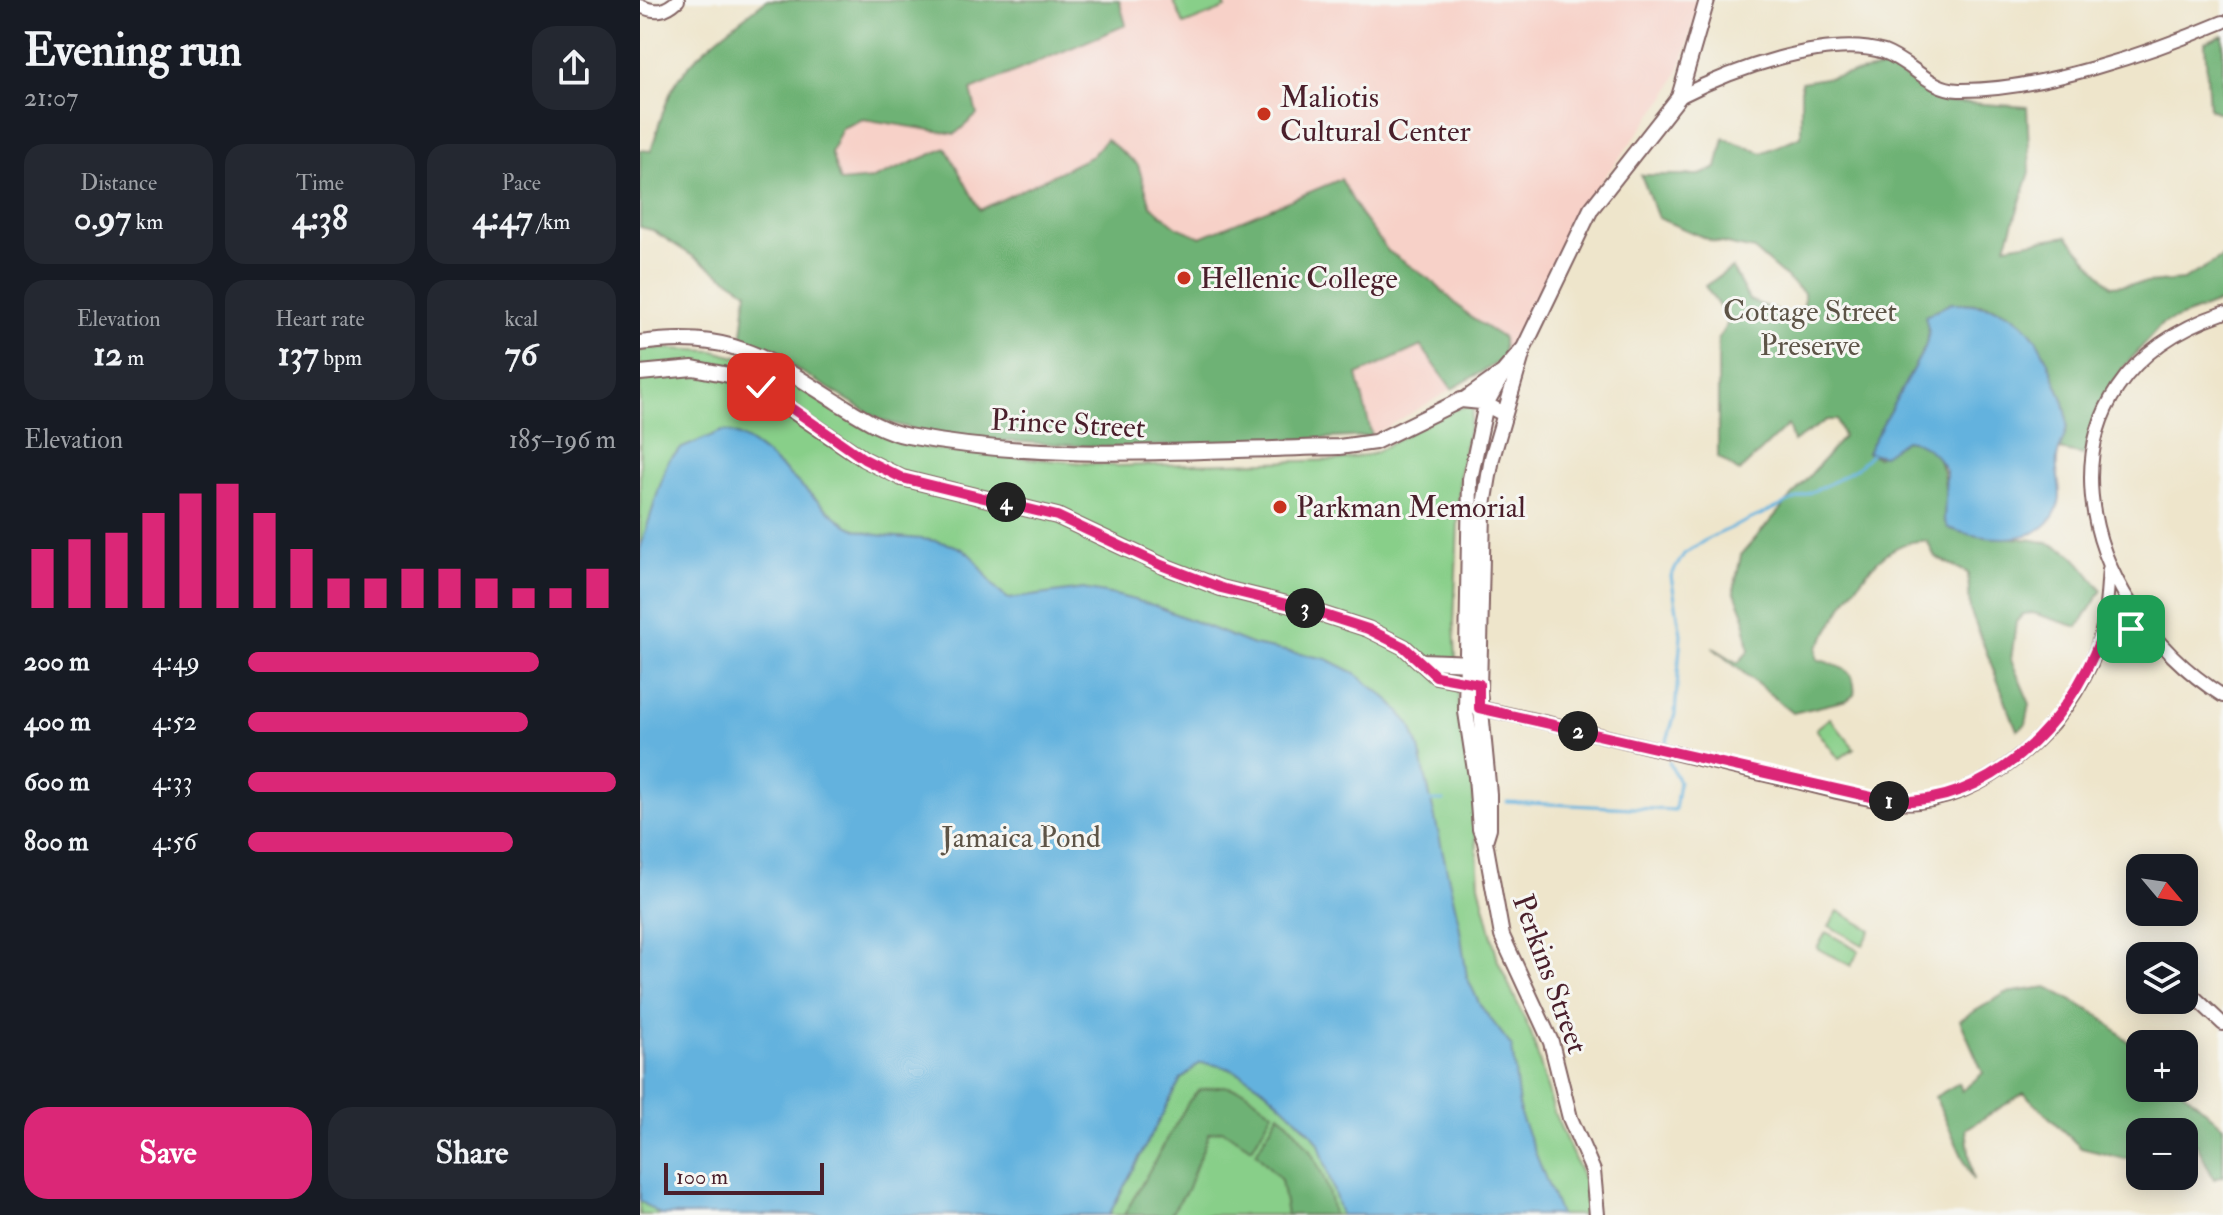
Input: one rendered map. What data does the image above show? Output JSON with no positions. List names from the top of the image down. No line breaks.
{"streets":{"main road":["Prince Street","Perkins Street"]},"crossings":[["Prince Street","Perkins Street"]],"parks":["Cottage Street Preserve","Jamaica Pond"],"places":["Maliotis Cultural Center","Hellenic College","Parkman Memorial"],"scale_bar":"100 m","north":"bottom right","page":{"heading":["Evening run","21:07"],"stats":[["Distance","0.97 km"],["Time","4:38"],["Pace","4:47 /km"],["Elevation","12 m"],["Heart rate","137 bpm"],["kcal","76"]],"chart":["Elevation","185–196 m"],"pins":["4","3","2","1"],"list":[{"name":"200 m","note":"4:49"},{"name":"400 m","note":"4:52"},{"name":"600 m","note":"4:33"},{"name":"800 m","note":"4:56"}],"map_buttons":["+","−"],"buttons":["Save","Share"],"scale":"100 m"}}
